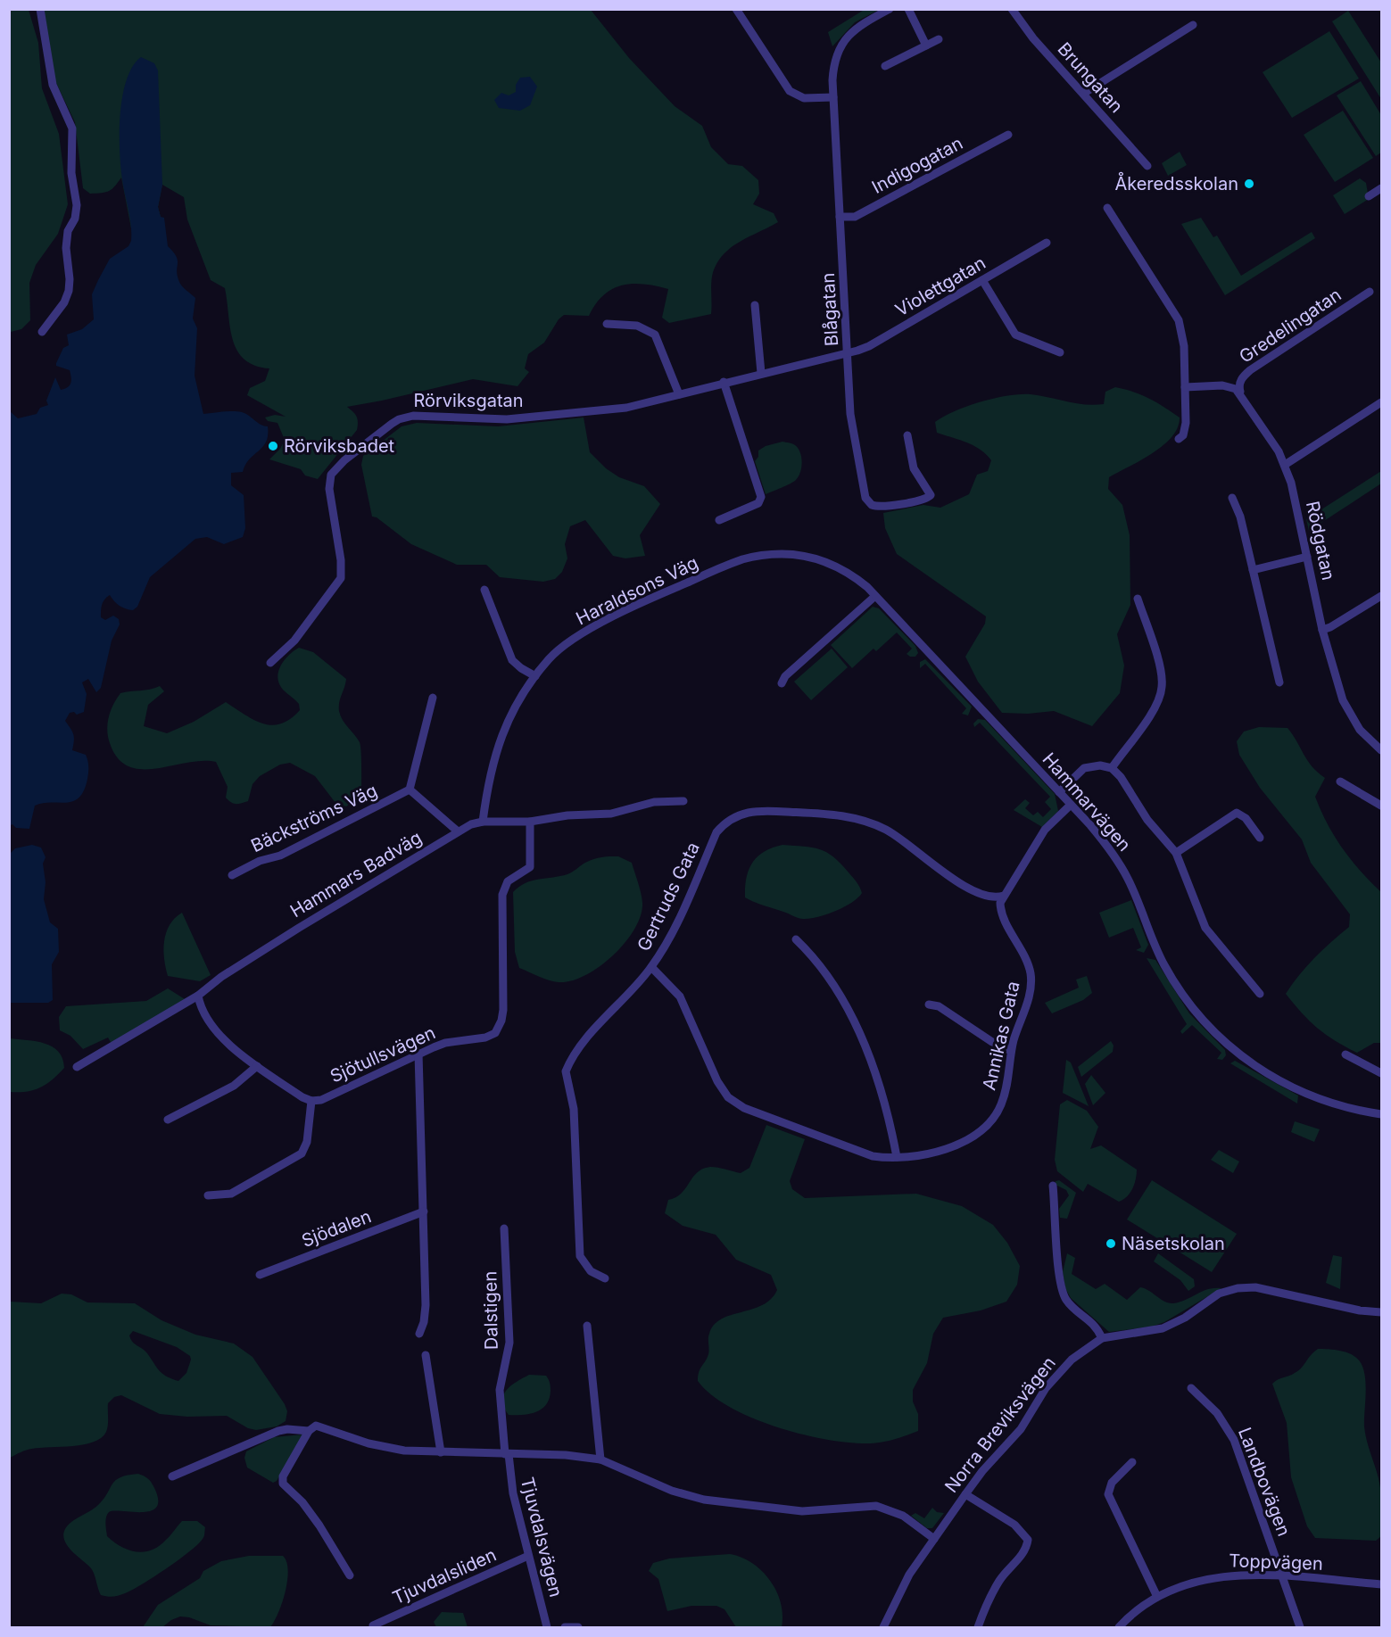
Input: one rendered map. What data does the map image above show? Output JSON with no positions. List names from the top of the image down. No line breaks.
{"streets":{"street":["Brungatan","Indigogatan","Violettgatan","Blågatan","Gredelingatan","Rörviksgatan","Rödgatan","Haraldsons Väg","Hammarvägen","Bäckströms Väg","Hammars Badväg","Gertruds Gata","Annikas Gata","Sjötullsvägen","Sjödalen","Dalstigen","Norra Breviksvägen","Landbovägen","Tjuvdalsvägen","Toppvägen","Tjuvdalsliden"]},"crossings":[["Indigogatan","Blågatan"],["Violettgatan","Blågatan"],["Violettgatan","Rörviksgatan"],["Blågatan","Rörviksgatan"],["Gredelingatan","Rödgatan"],["Haraldsons Väg","Hammarvägen"],["Haraldsons Väg","Hammars Badväg"],["Hammars Badväg","Sjötullsvägen"],["Gertruds Gata","Annikas Gata"],["Dalstigen","Tjuvdalsvägen"],["Landbovägen","Toppvägen"],["Tjuvdalsvägen","Tjuvdalsliden"]],"places":["Åkeredsskolan","Rörviksbadet","Näsetskolan"]}
